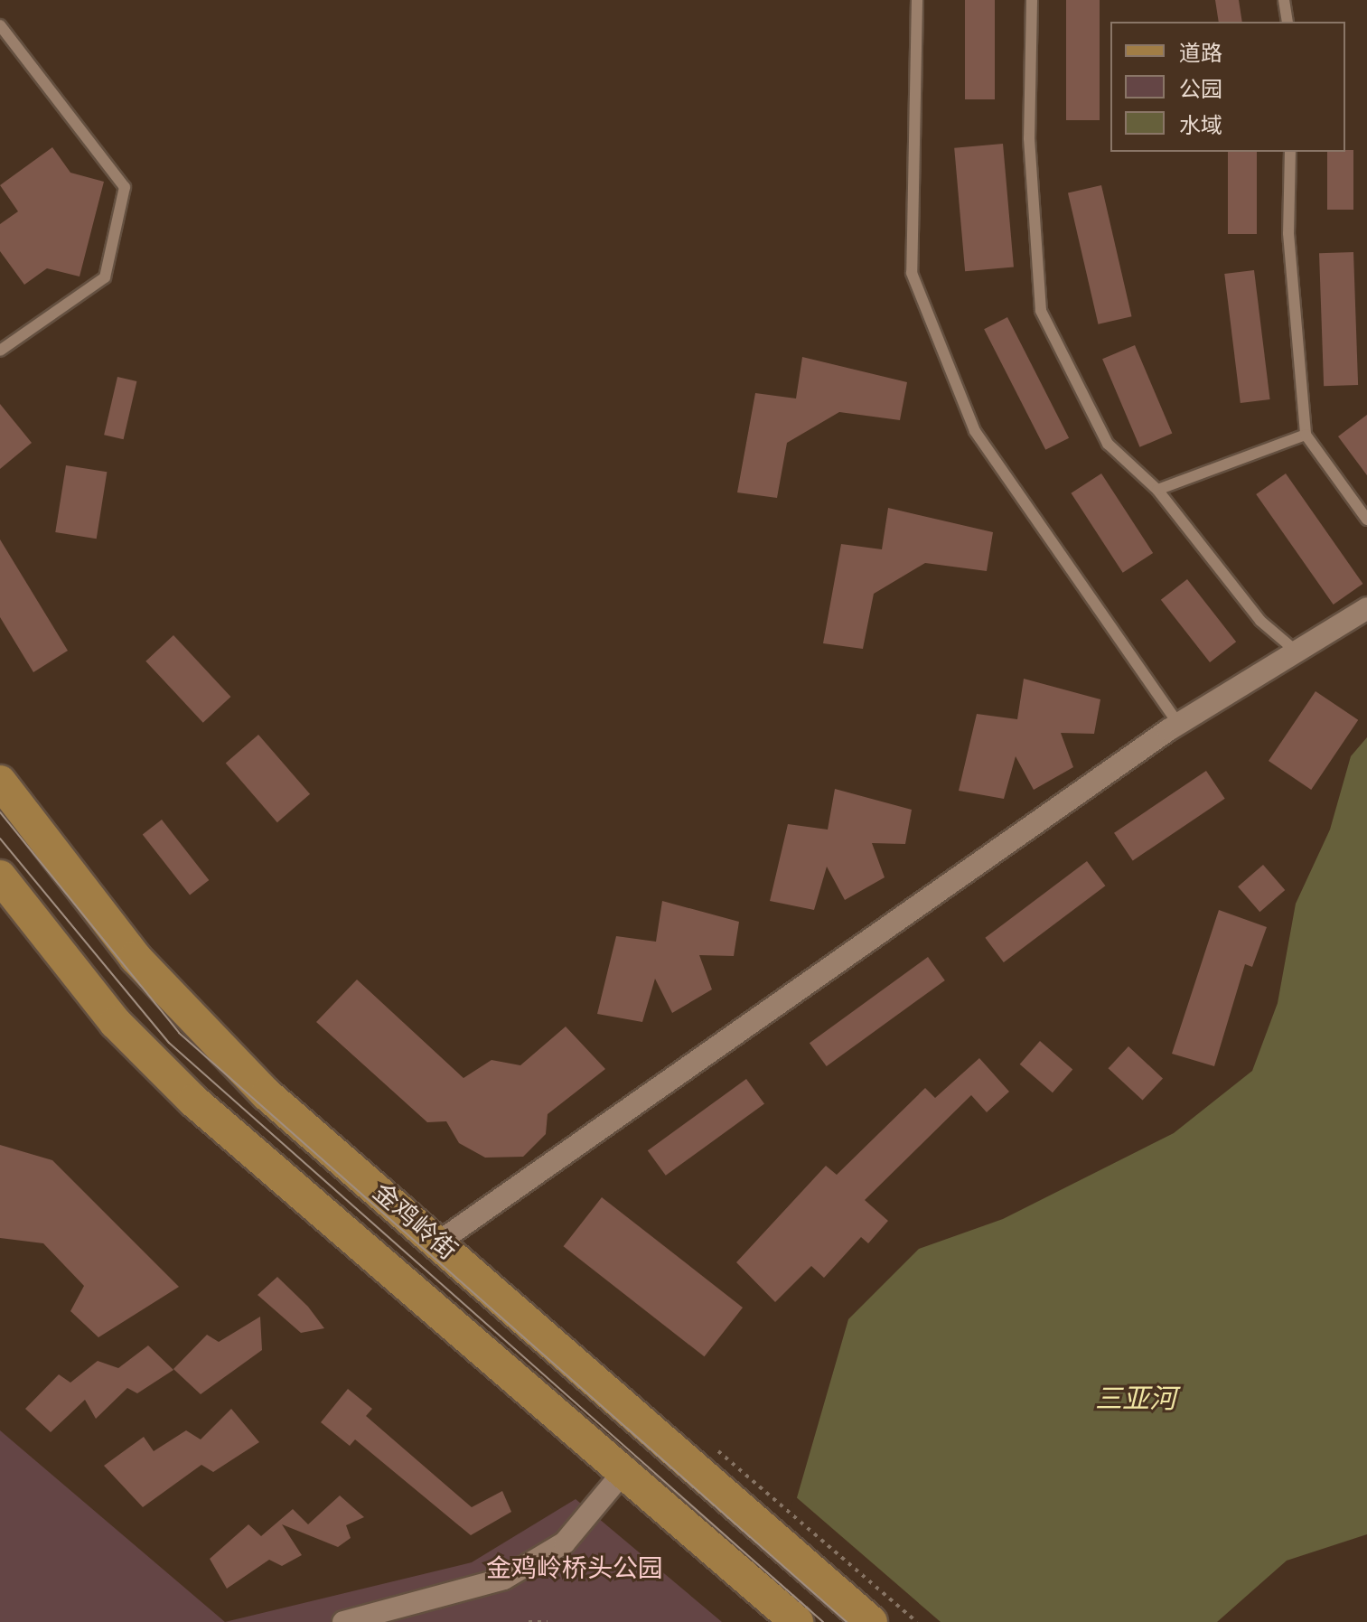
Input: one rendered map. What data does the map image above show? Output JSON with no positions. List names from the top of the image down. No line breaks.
{"streets":{"main road":["金鸡岭街"]},"water":["三亚河"],"parks":["金鸡岭桥头公园"],"legend":["道路","公园","水域"]}
